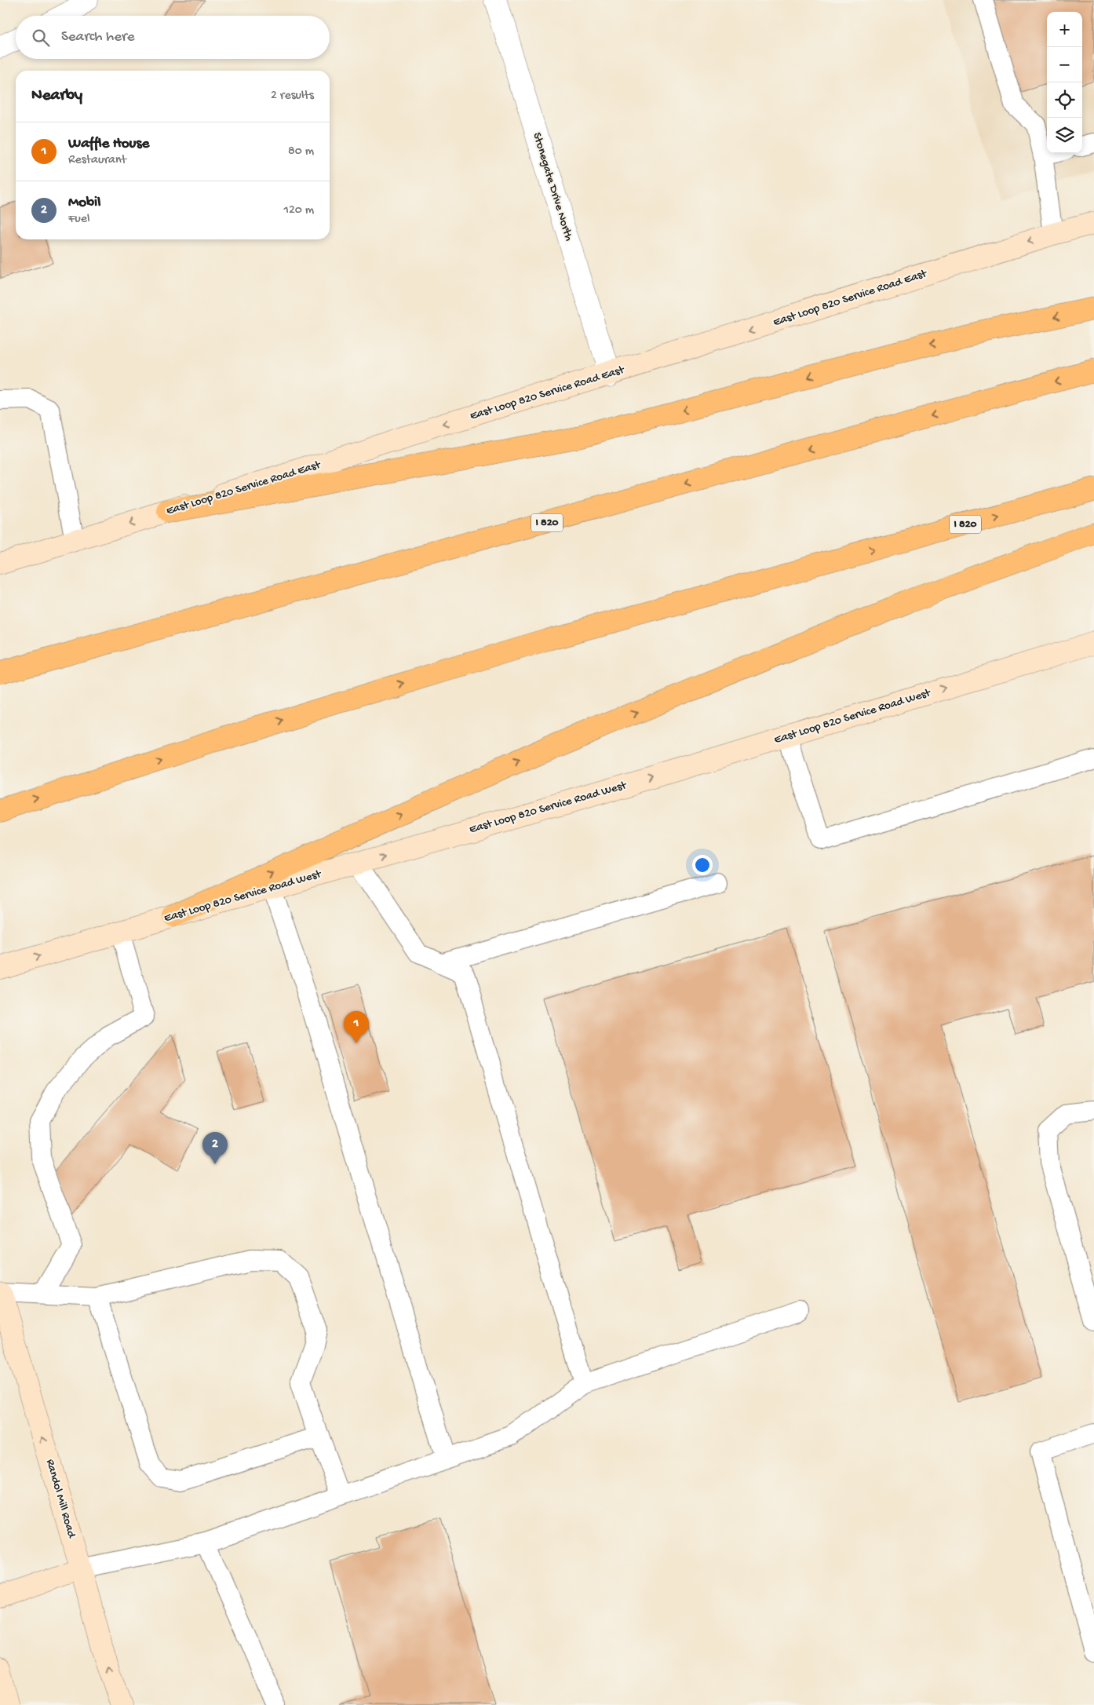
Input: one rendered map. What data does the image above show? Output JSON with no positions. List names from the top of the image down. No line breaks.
{"streets":{"highway":["I 820"],"main road":["East Loop 820 Service Road East","East Loop 820 Service Road West","Randol Mill Road"],"street":["Stonegate Drive North"]},"crossings":[["Stonegate Drive North","East Loop 820 Service Road East"]],"one_way":["East Loop 820 Service Road East","East Loop 820 Service Road West","Randol Mill Road"],"page":{"map_buttons":["+","−"],"search":"Search here","heading":["Nearby","2 results"],"list":[{"mark":"1","name":"Waffle House","note":"Restaurant","value":"80 m"},{"mark":"2","name":"Mobil","note":"Fuel","value":"120 m"}],"pins":["1","2"]}}
